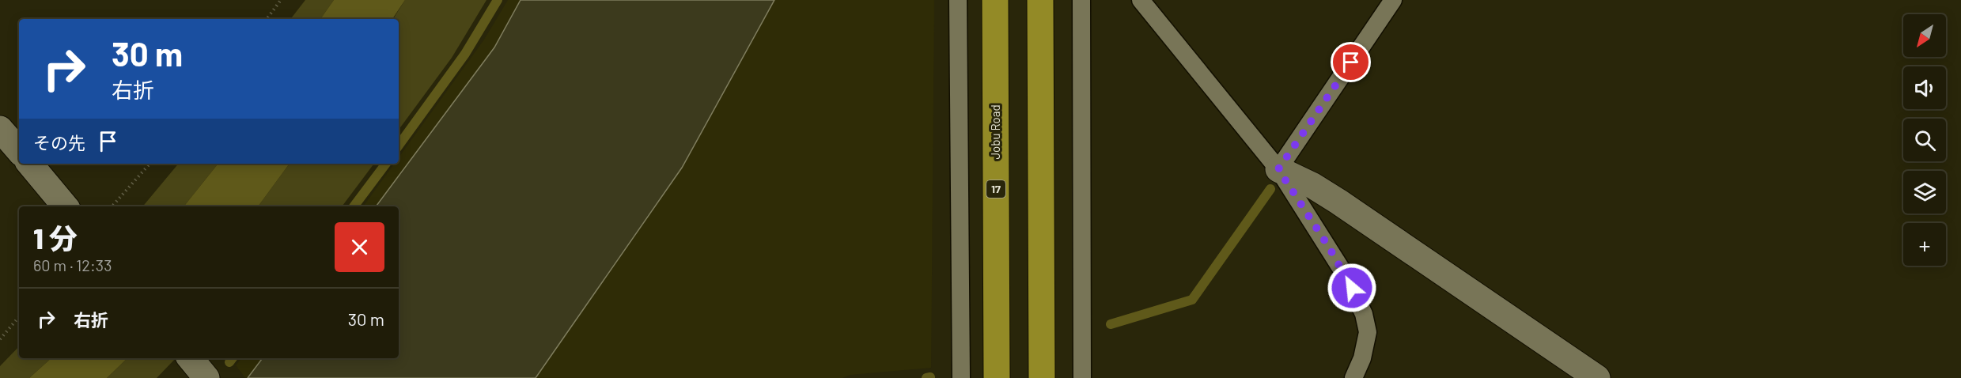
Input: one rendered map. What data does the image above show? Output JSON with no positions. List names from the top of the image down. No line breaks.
{"streets":{"highway":["Jobu Road","17"]},"north":"bottom left","page":{"map_buttons":"+","turn":["30 m","右折"],"then":"その先","heading":["1 分","60 m · 12:33"],"list":[{"name":"右折","value":"30 m"}]}}
